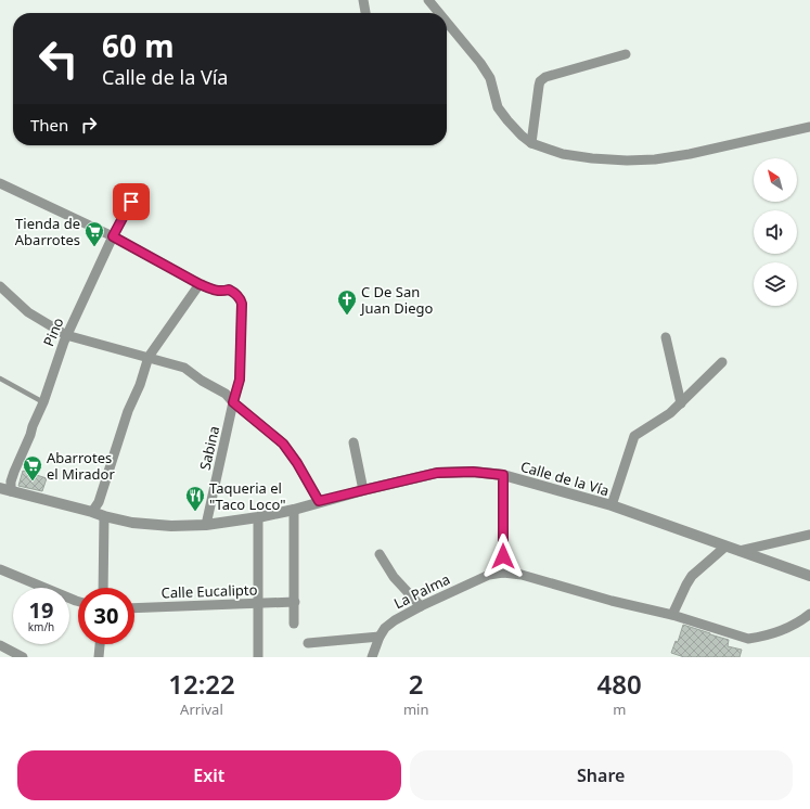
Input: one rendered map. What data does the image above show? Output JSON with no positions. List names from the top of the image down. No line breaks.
{"streets":{"street":["Pino","Sabina","Calle de la Vía","Calle Eucalipto","La Palma"]},"crossings":[["Pino","Calle de la Vía"],["Sabina","Calle de la Vía"]],"places":{"supermarket":["Tienda de Abarrotes","Abarrotes el Mirador"],"church":["C De San Juan Diego"],"restaurant":["Taqueria el \"Taco Loco\""]},"north":"top left","page":{"turn":["60 m","Calle de la Vía"],"then":"Then","speed":"19 km/h","limit":"30","eta":["12:22","Arrival","2","min","480","m"],"buttons":["Exit","Share"]}}
